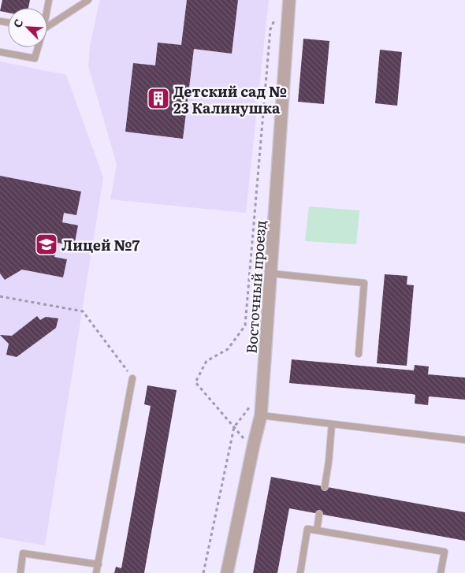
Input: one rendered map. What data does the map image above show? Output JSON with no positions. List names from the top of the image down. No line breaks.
{"streets":{"street":["Восточный проезд"]},"places":{"building":["Детский сад № 23 Калинушка"],"school or university":["Лицей №7"]},"north":"top left"}
